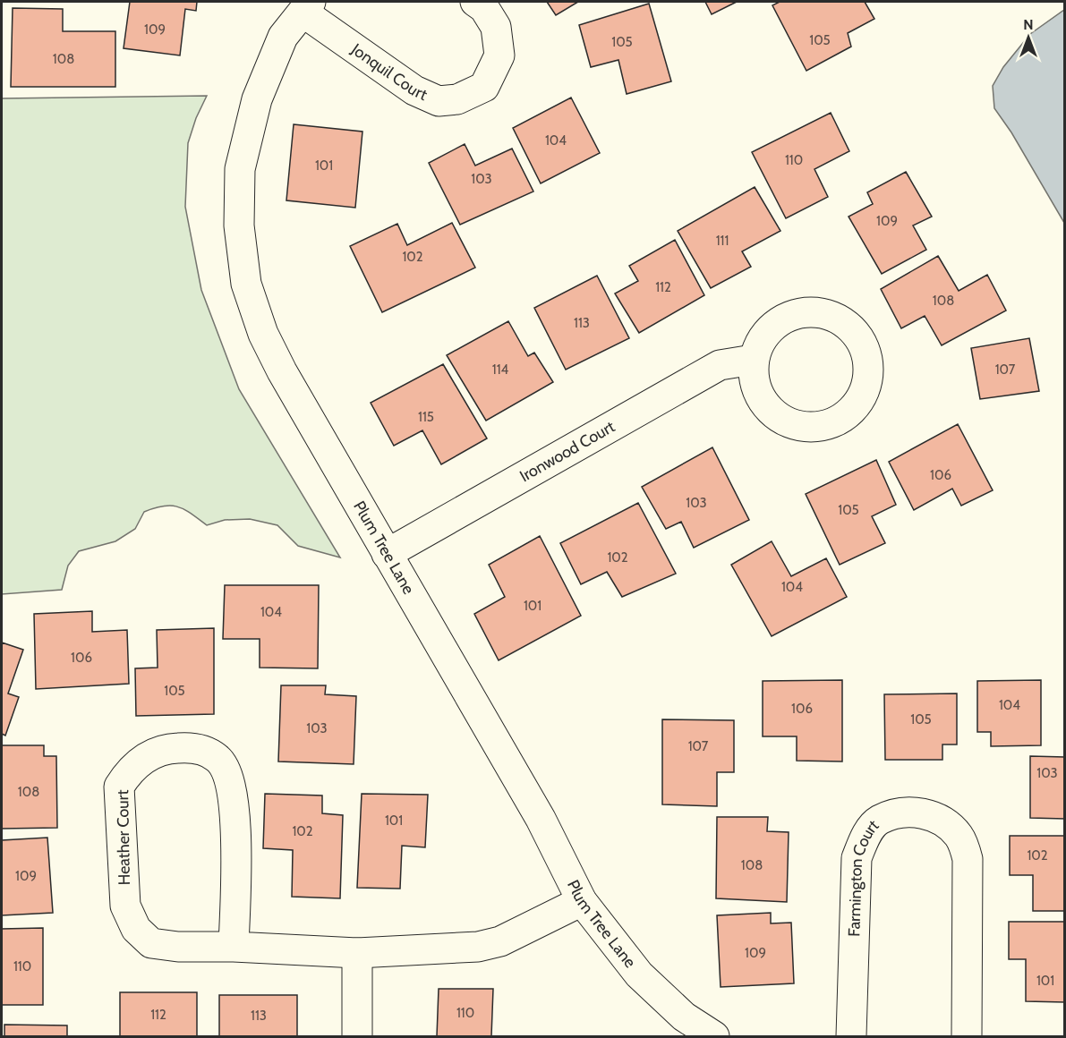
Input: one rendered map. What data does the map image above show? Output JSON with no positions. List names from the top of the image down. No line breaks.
{"streets":{"street":["Jonquil Court","Ironwood Court","Plum Tree Lane","Heather Court","Farmington Court"]},"crossings":[["Jonquil Court","Plum Tree Lane"],["Ironwood Court","Plum Tree Lane"],["Plum Tree Lane","Heather Court"]],"house_numbers":["109","105","105","108","104","110","101","103","109","111","102","112","108","113","114","107","115","106","103","105","102","104","101","104","106","105","104","106","105","103","107","103","108","101","102","102","108","109","109","110","101","110","112","113"],"north":"top"}
